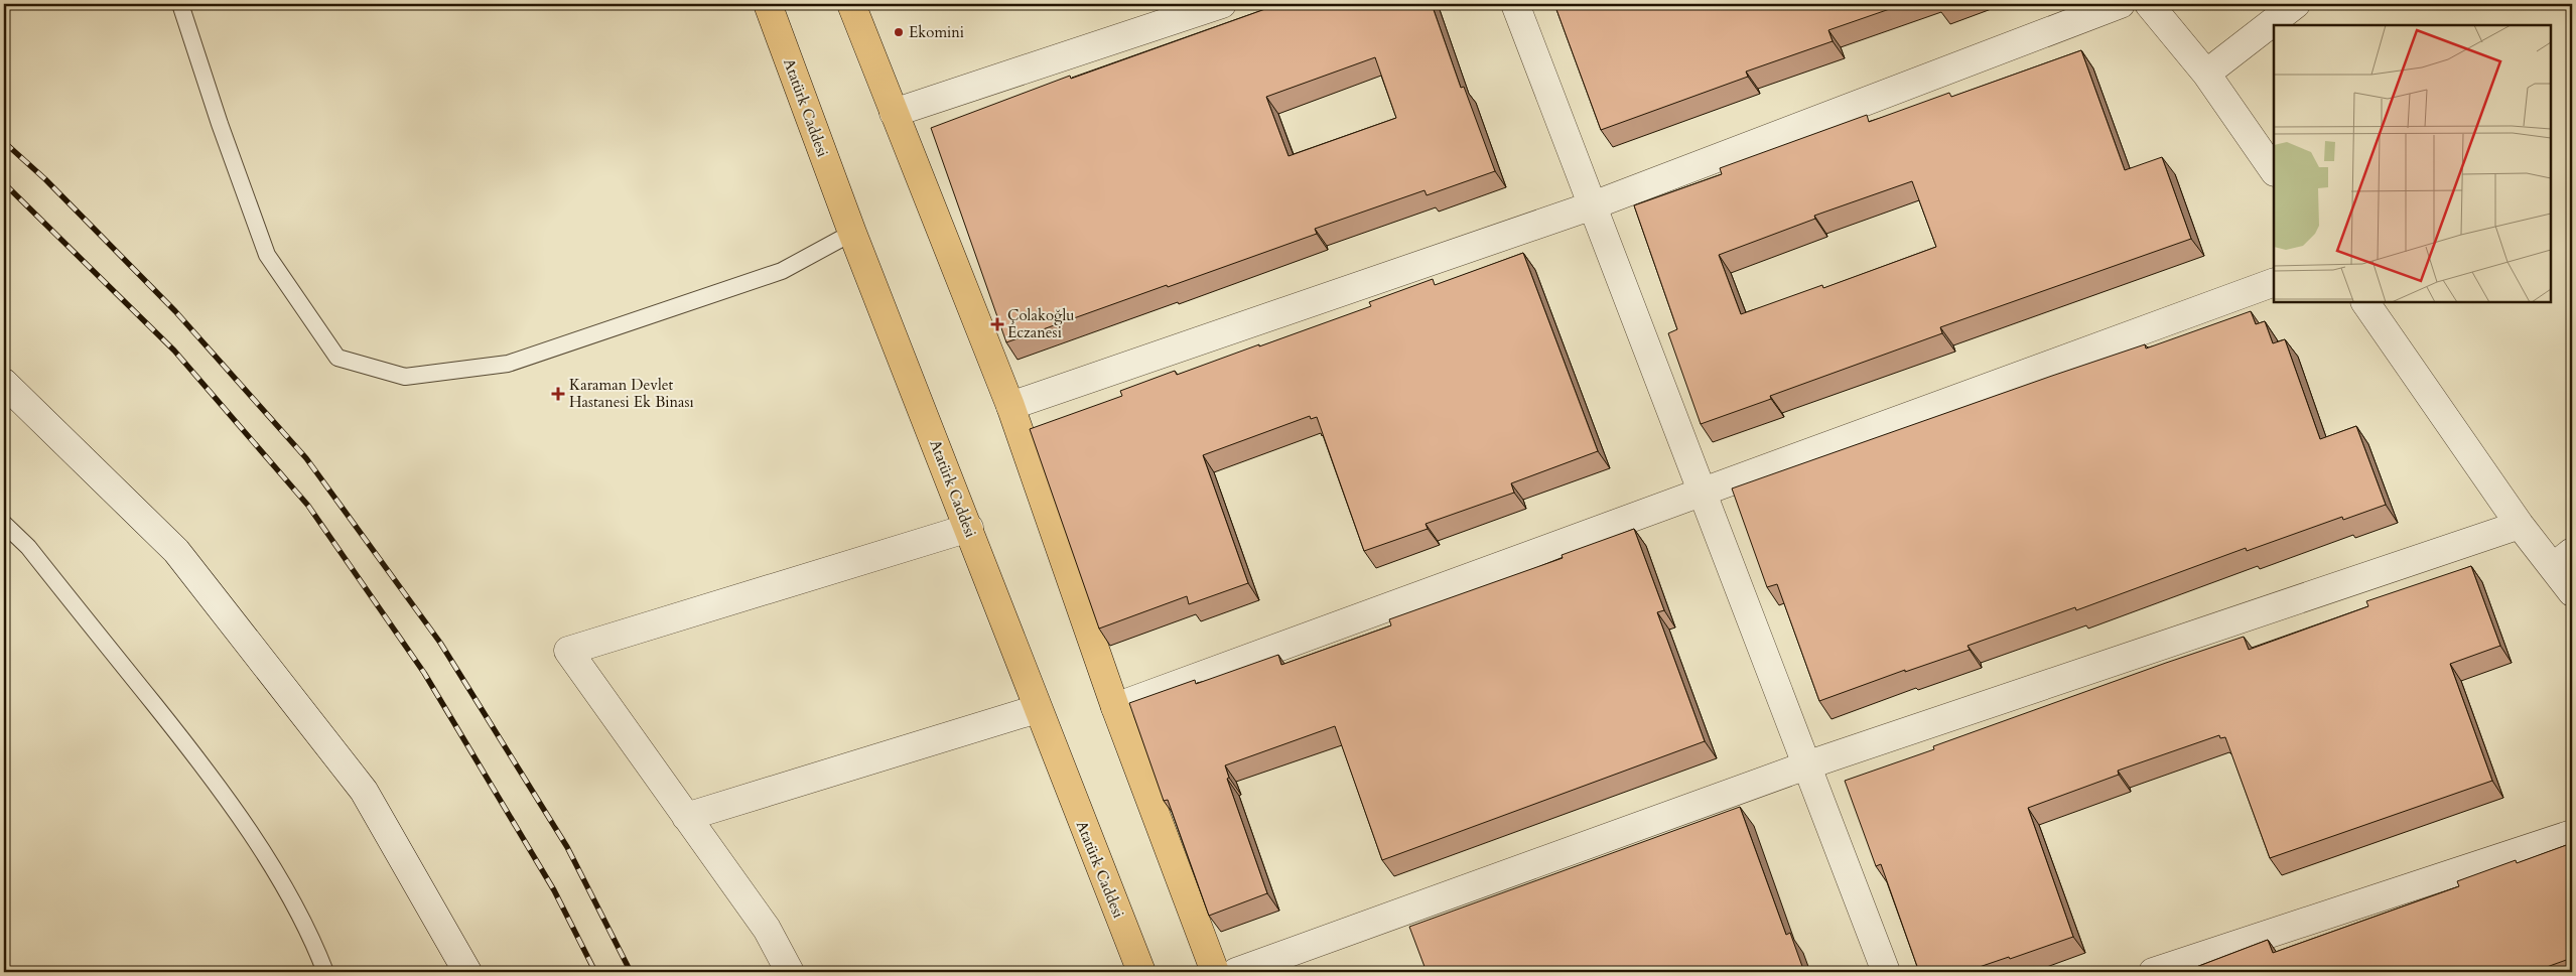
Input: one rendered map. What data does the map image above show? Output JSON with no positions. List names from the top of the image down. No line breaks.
{"streets":{"highway":["Atatürk Caddesi"]},"places":{"other":["Ekomini"],"health":["Çolakoğlu Eczanesi","Karaman Devlet Hastanesi Ek Binası"]}}
